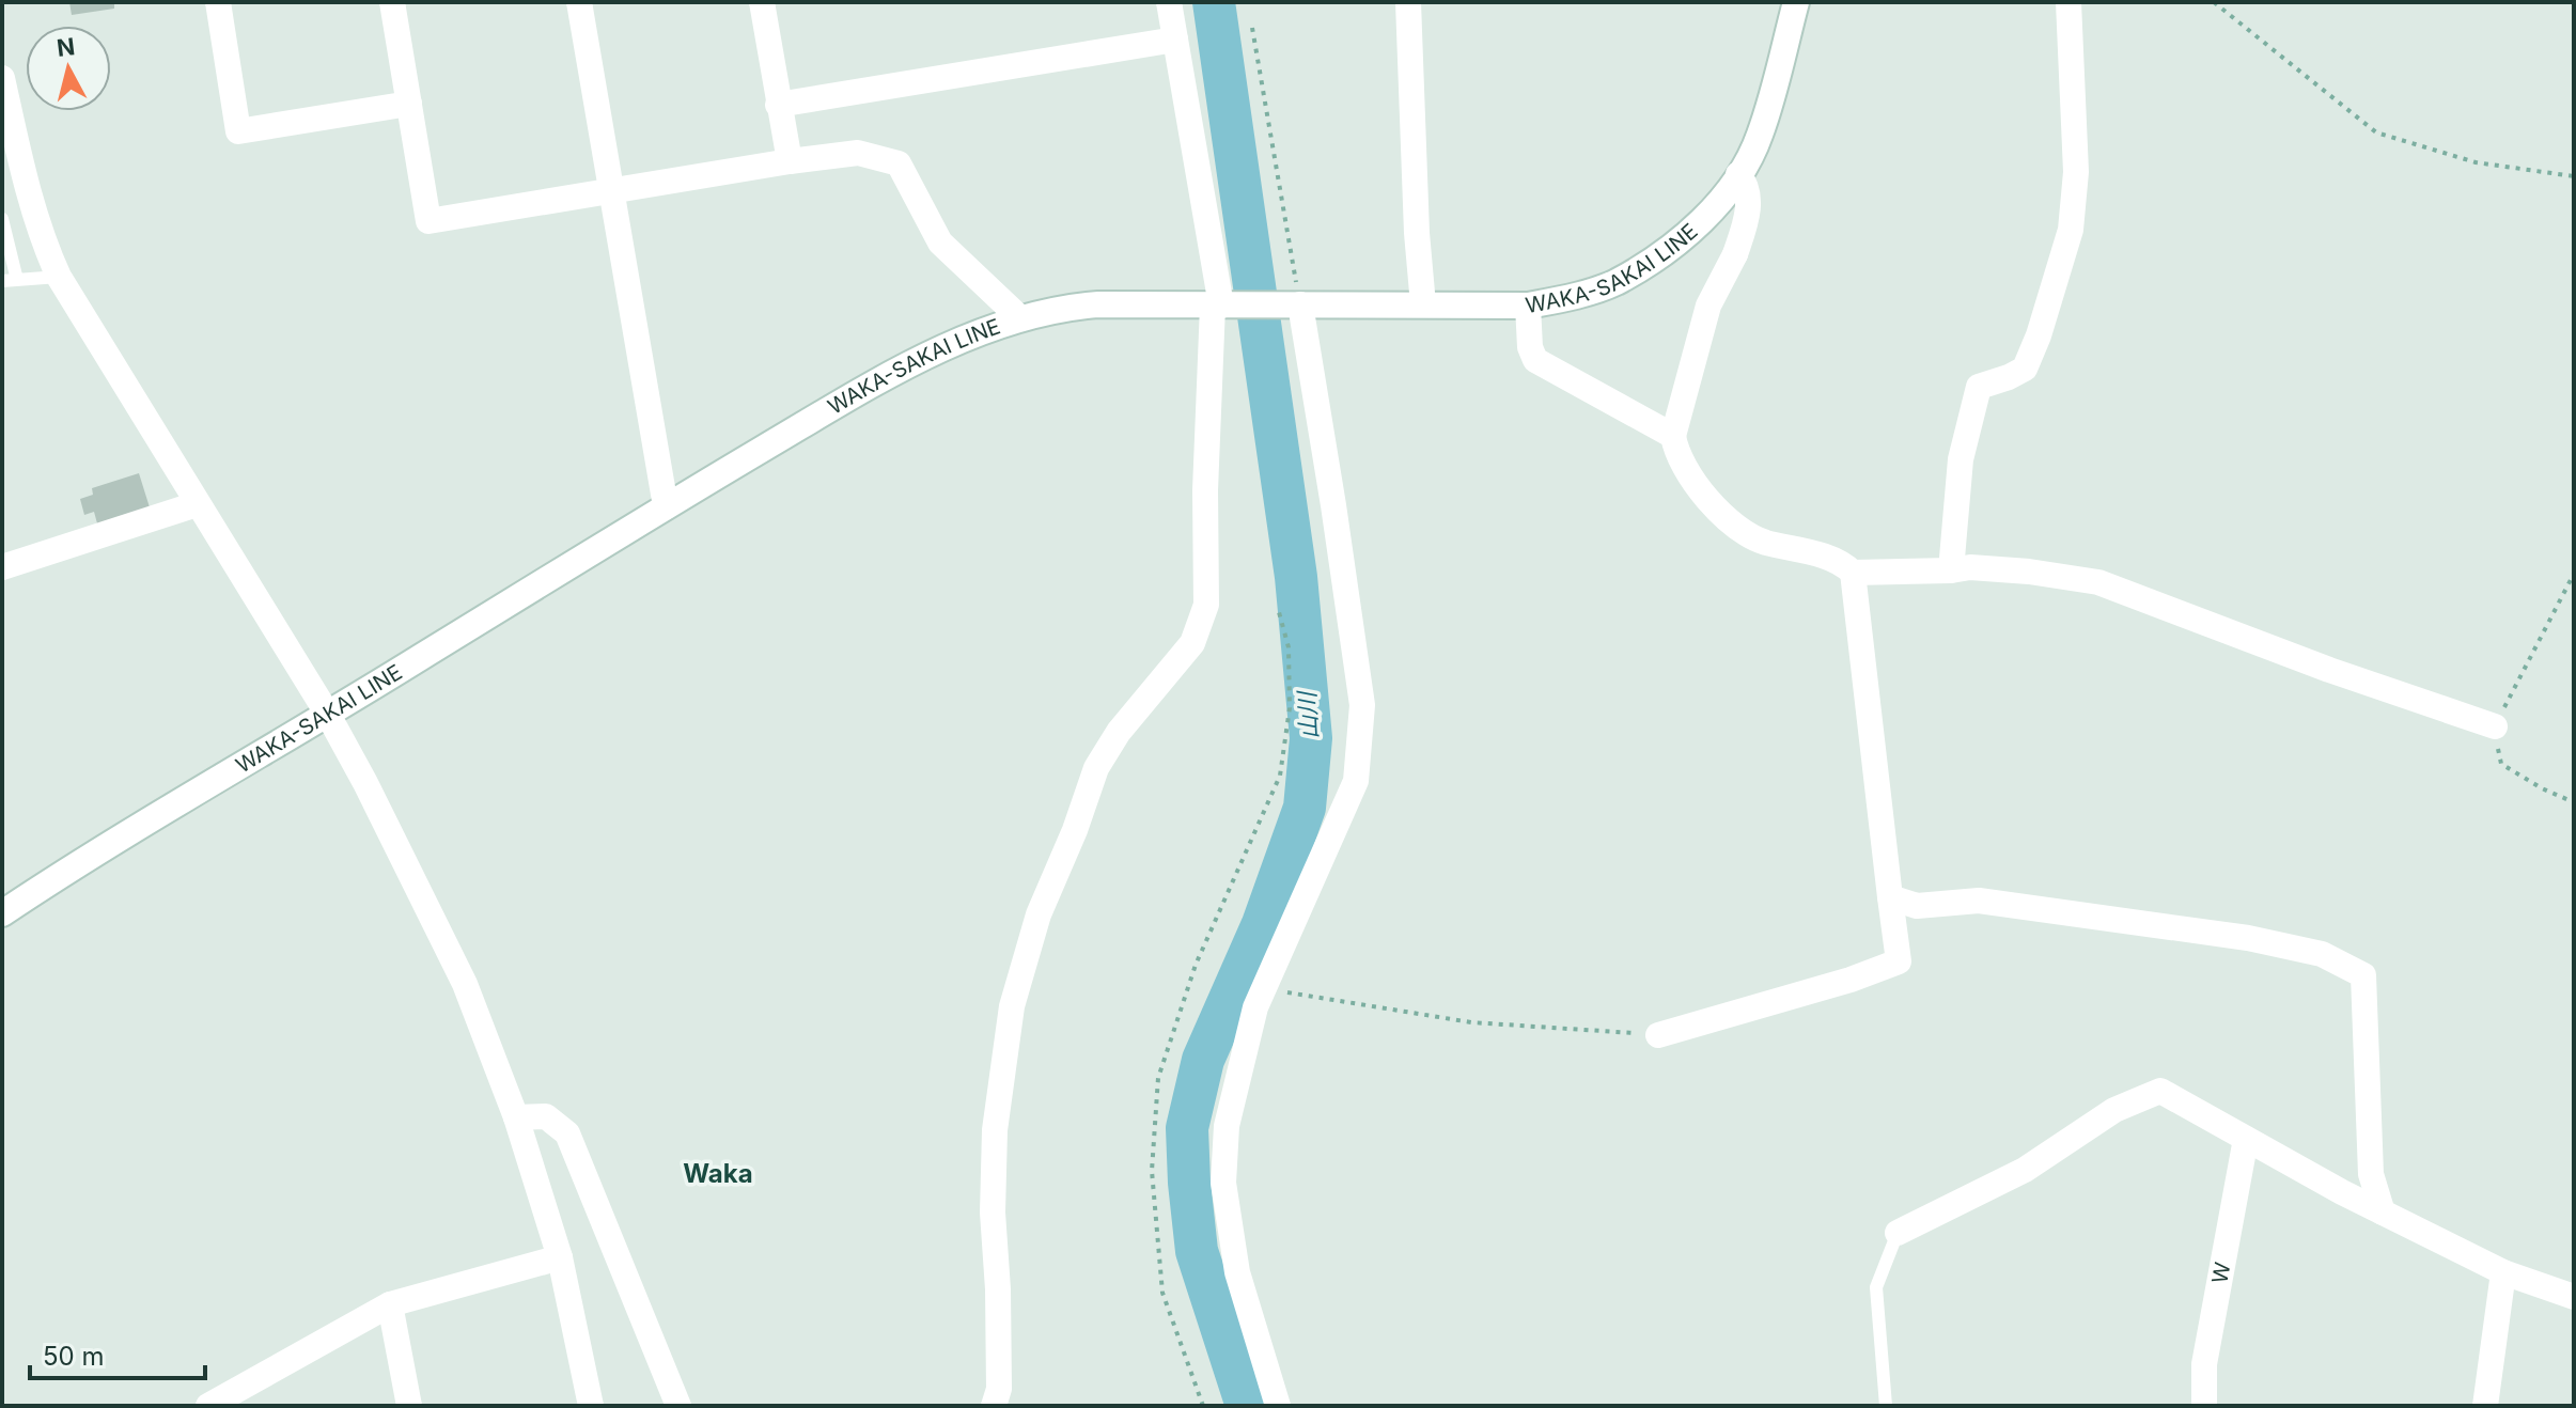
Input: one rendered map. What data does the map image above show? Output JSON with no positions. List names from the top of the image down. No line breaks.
{"streets":{"street":["WAKA-SAKAI LINE","W"]},"districts":["Waka"],"water":["山川"],"scale_bar":"50 m","north":"top"}
